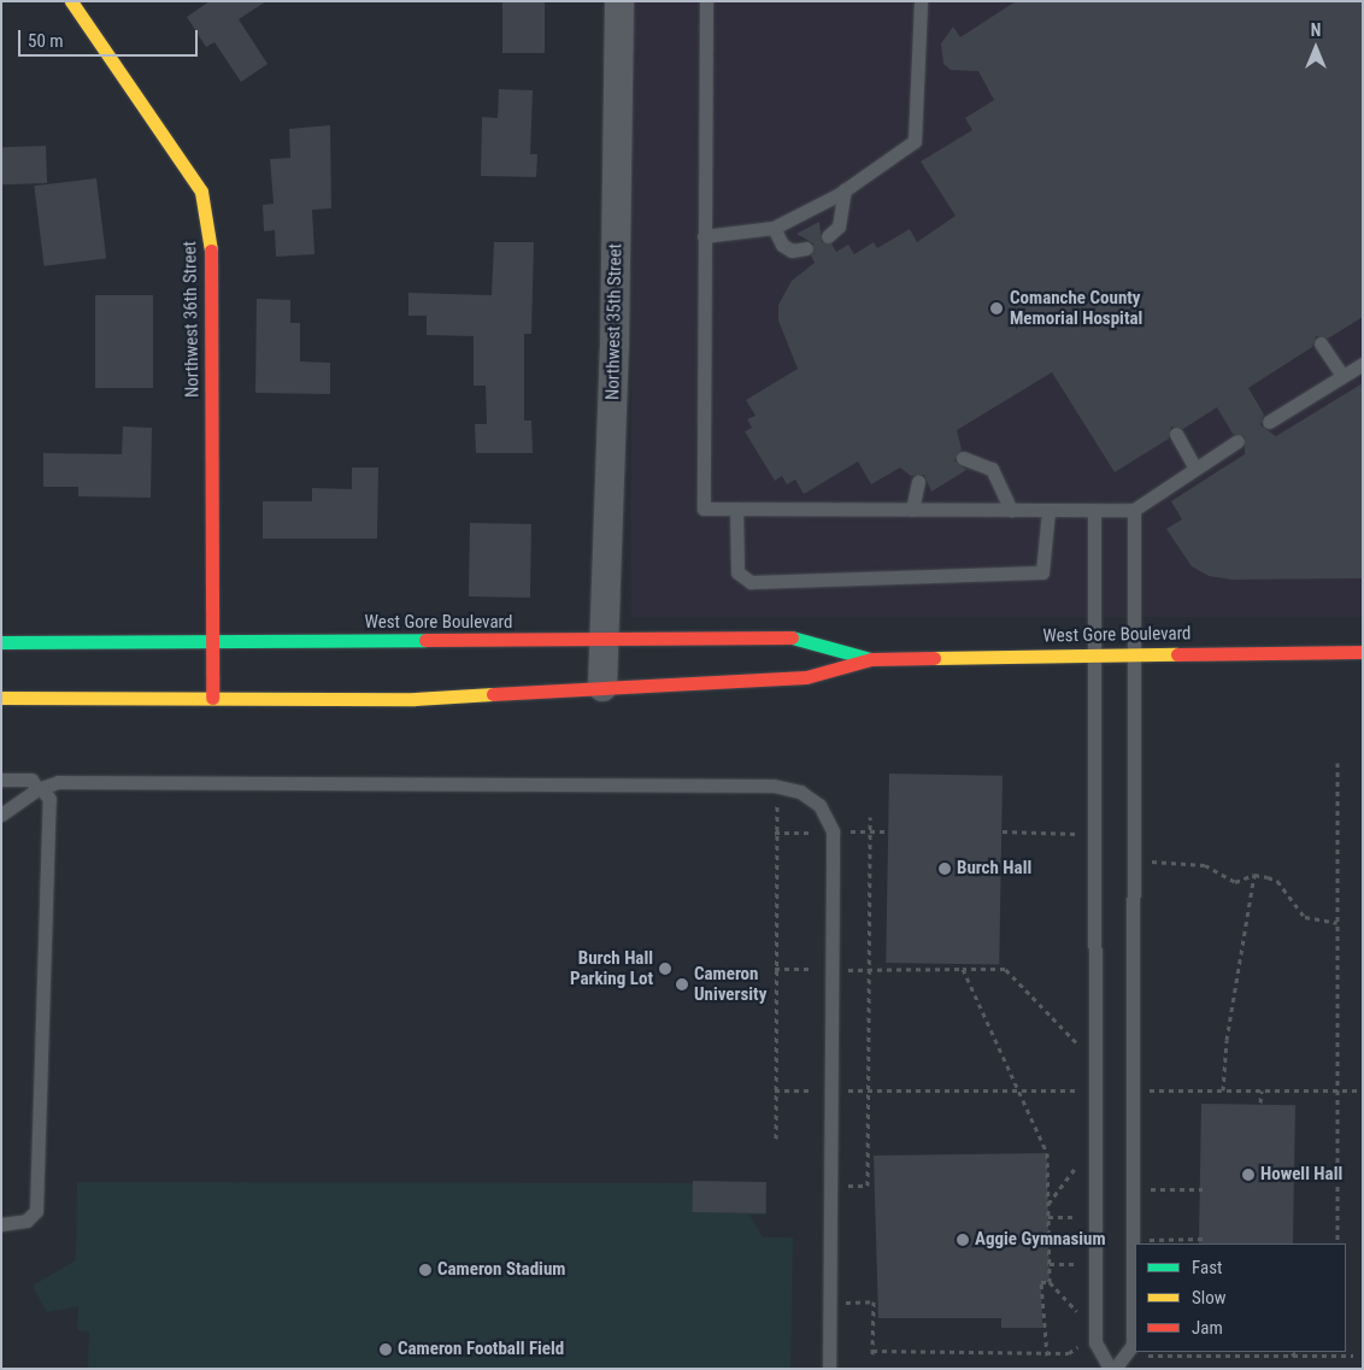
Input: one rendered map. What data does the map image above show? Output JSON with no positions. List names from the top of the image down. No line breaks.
{"streets":{"main road":["Northwest 36th Street","West Gore Boulevard"],"street":["Northwest 35th Street"]},"crossings":[["Northwest 36th Street","West Gore Boulevard"],["Northwest 35th Street","West Gore Boulevard"]],"places":["Comanche County Memorial Hospital","Burch Hall","Burch Hall Parking Lot","Cameron University","Howell Hall","Aggie Gymnasium","Cameron Stadium","Cameron Football Field"],"legend":["Fast","Slow","Jam"],"scale_bar":"50 m","north":"top"}
